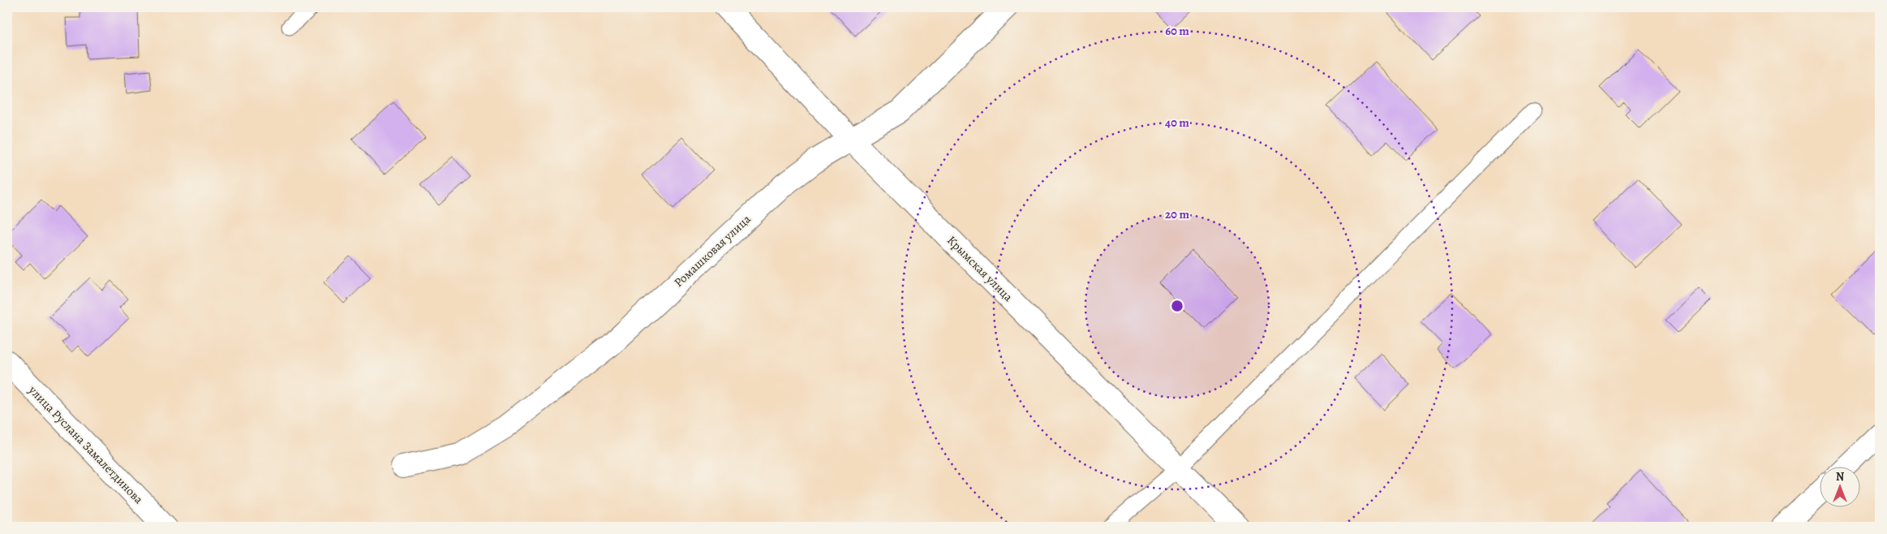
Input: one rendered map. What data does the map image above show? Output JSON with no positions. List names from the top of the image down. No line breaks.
{"streets":{"street":["Ромашковая улица","Крымская улица","улица Руслана Замалетдинова"]},"crossings":[["Ромашковая улица","Крымская улица"]],"north":"top","rings":["60 m","40 m","20 m"]}
